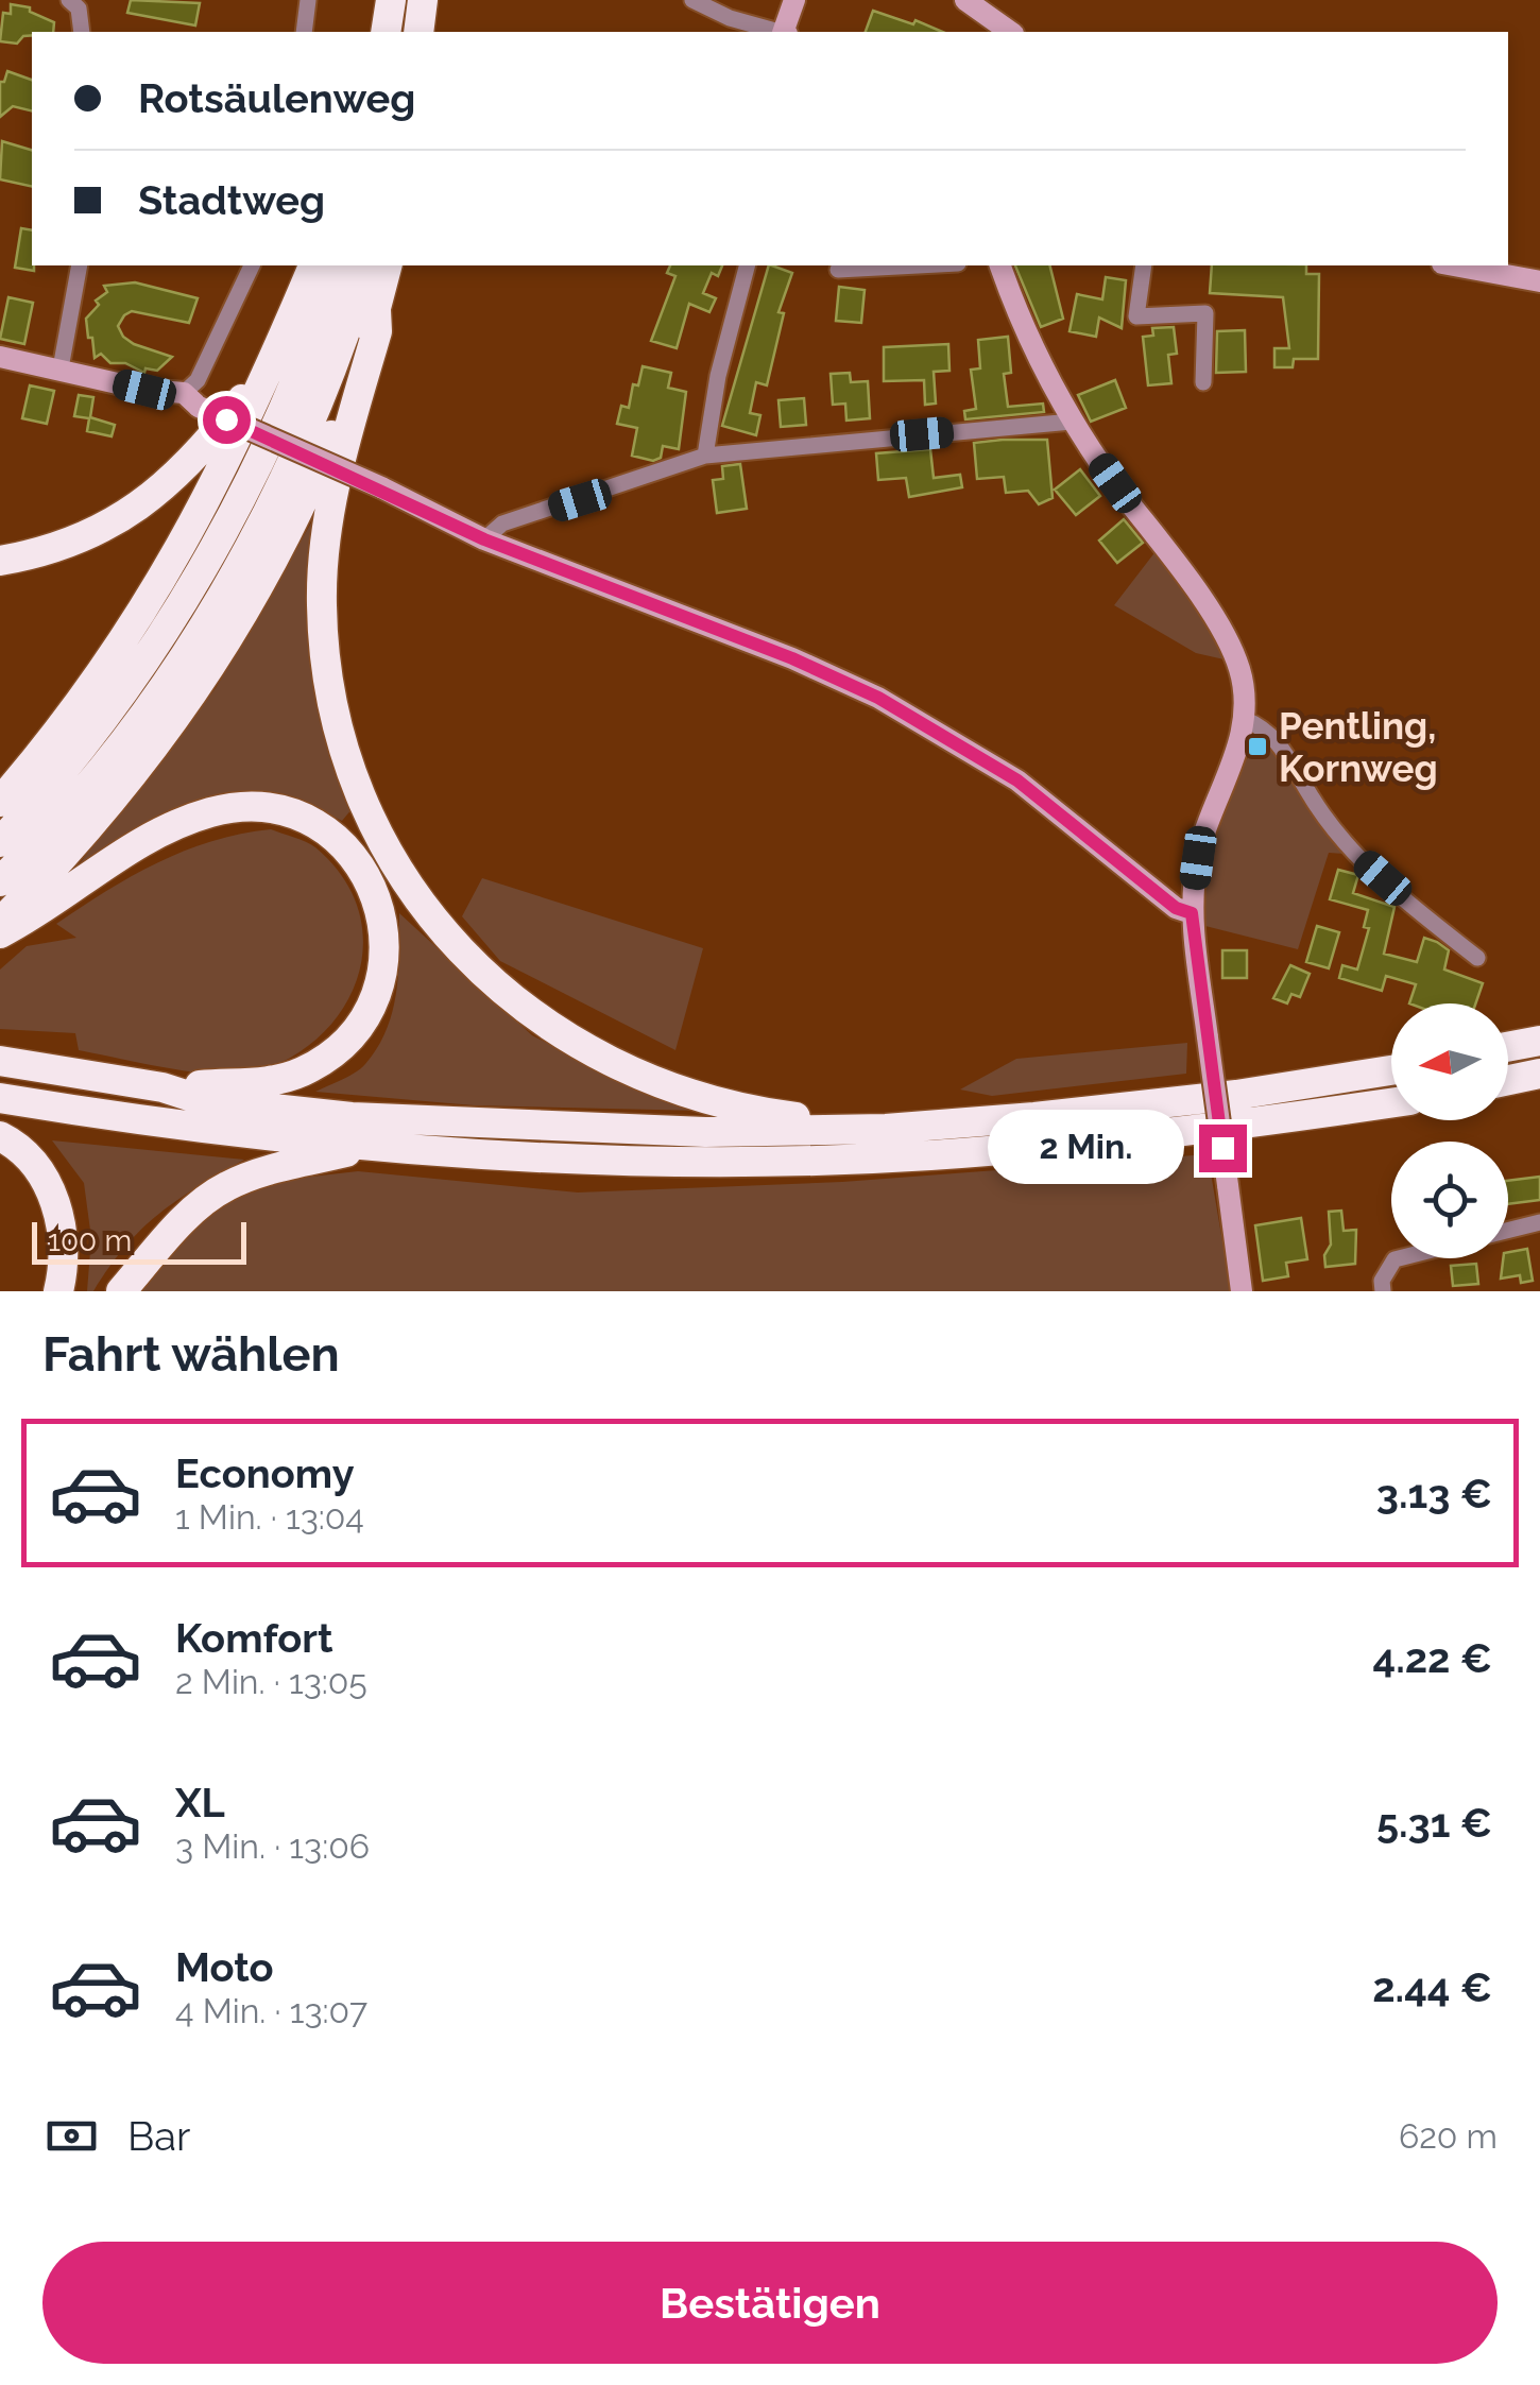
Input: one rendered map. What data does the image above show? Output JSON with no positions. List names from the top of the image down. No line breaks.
{"places":{"transit":["Pentling, Kornweg"]},"scale_bar":"100 m","north":"left","page":{"banner":["Rotsäulenweg","Stadtweg"],"bubble":"2 Min.","scale":"100 m","heading":"Fahrt wählen","list":[{"name":"Economy","note":"1 Min. · 13:04","value":"3.13 €"},{"name":"Komfort","note":"2 Min. · 13:05","value":"4.22 €"},{"name":"XL","note":"3 Min. · 13:06","value":"5.31 €"},{"name":"Moto","note":"4 Min. · 13:07","value":"2.44 €"}],"pay":["Bar","620 m"],"buttons":"Bestätigen"}}
